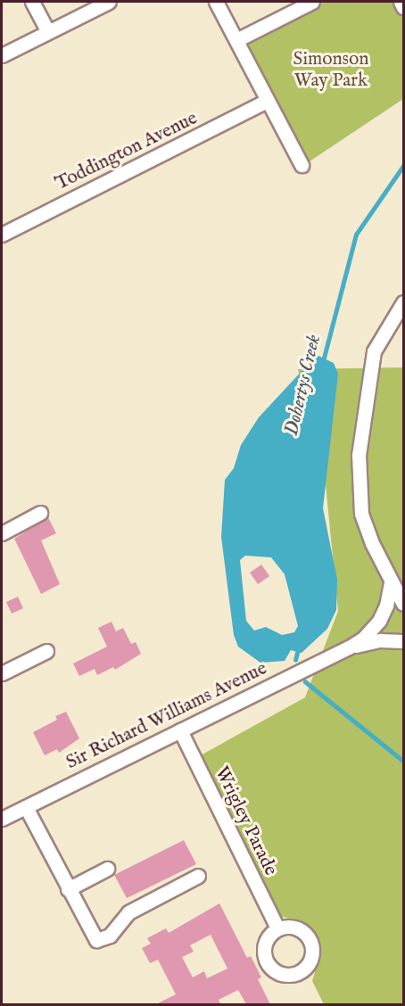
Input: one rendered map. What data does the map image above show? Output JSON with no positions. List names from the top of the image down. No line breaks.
{"streets":{"street":["Toddington Avenue","Sir Richard Williams Avenue","Wrigley Parade"]},"crossings":[["Sir Richard Williams Avenue","Wrigley Parade"]],"water":["Dohertys Creek"],"parks":["Simonson Way Park"]}
